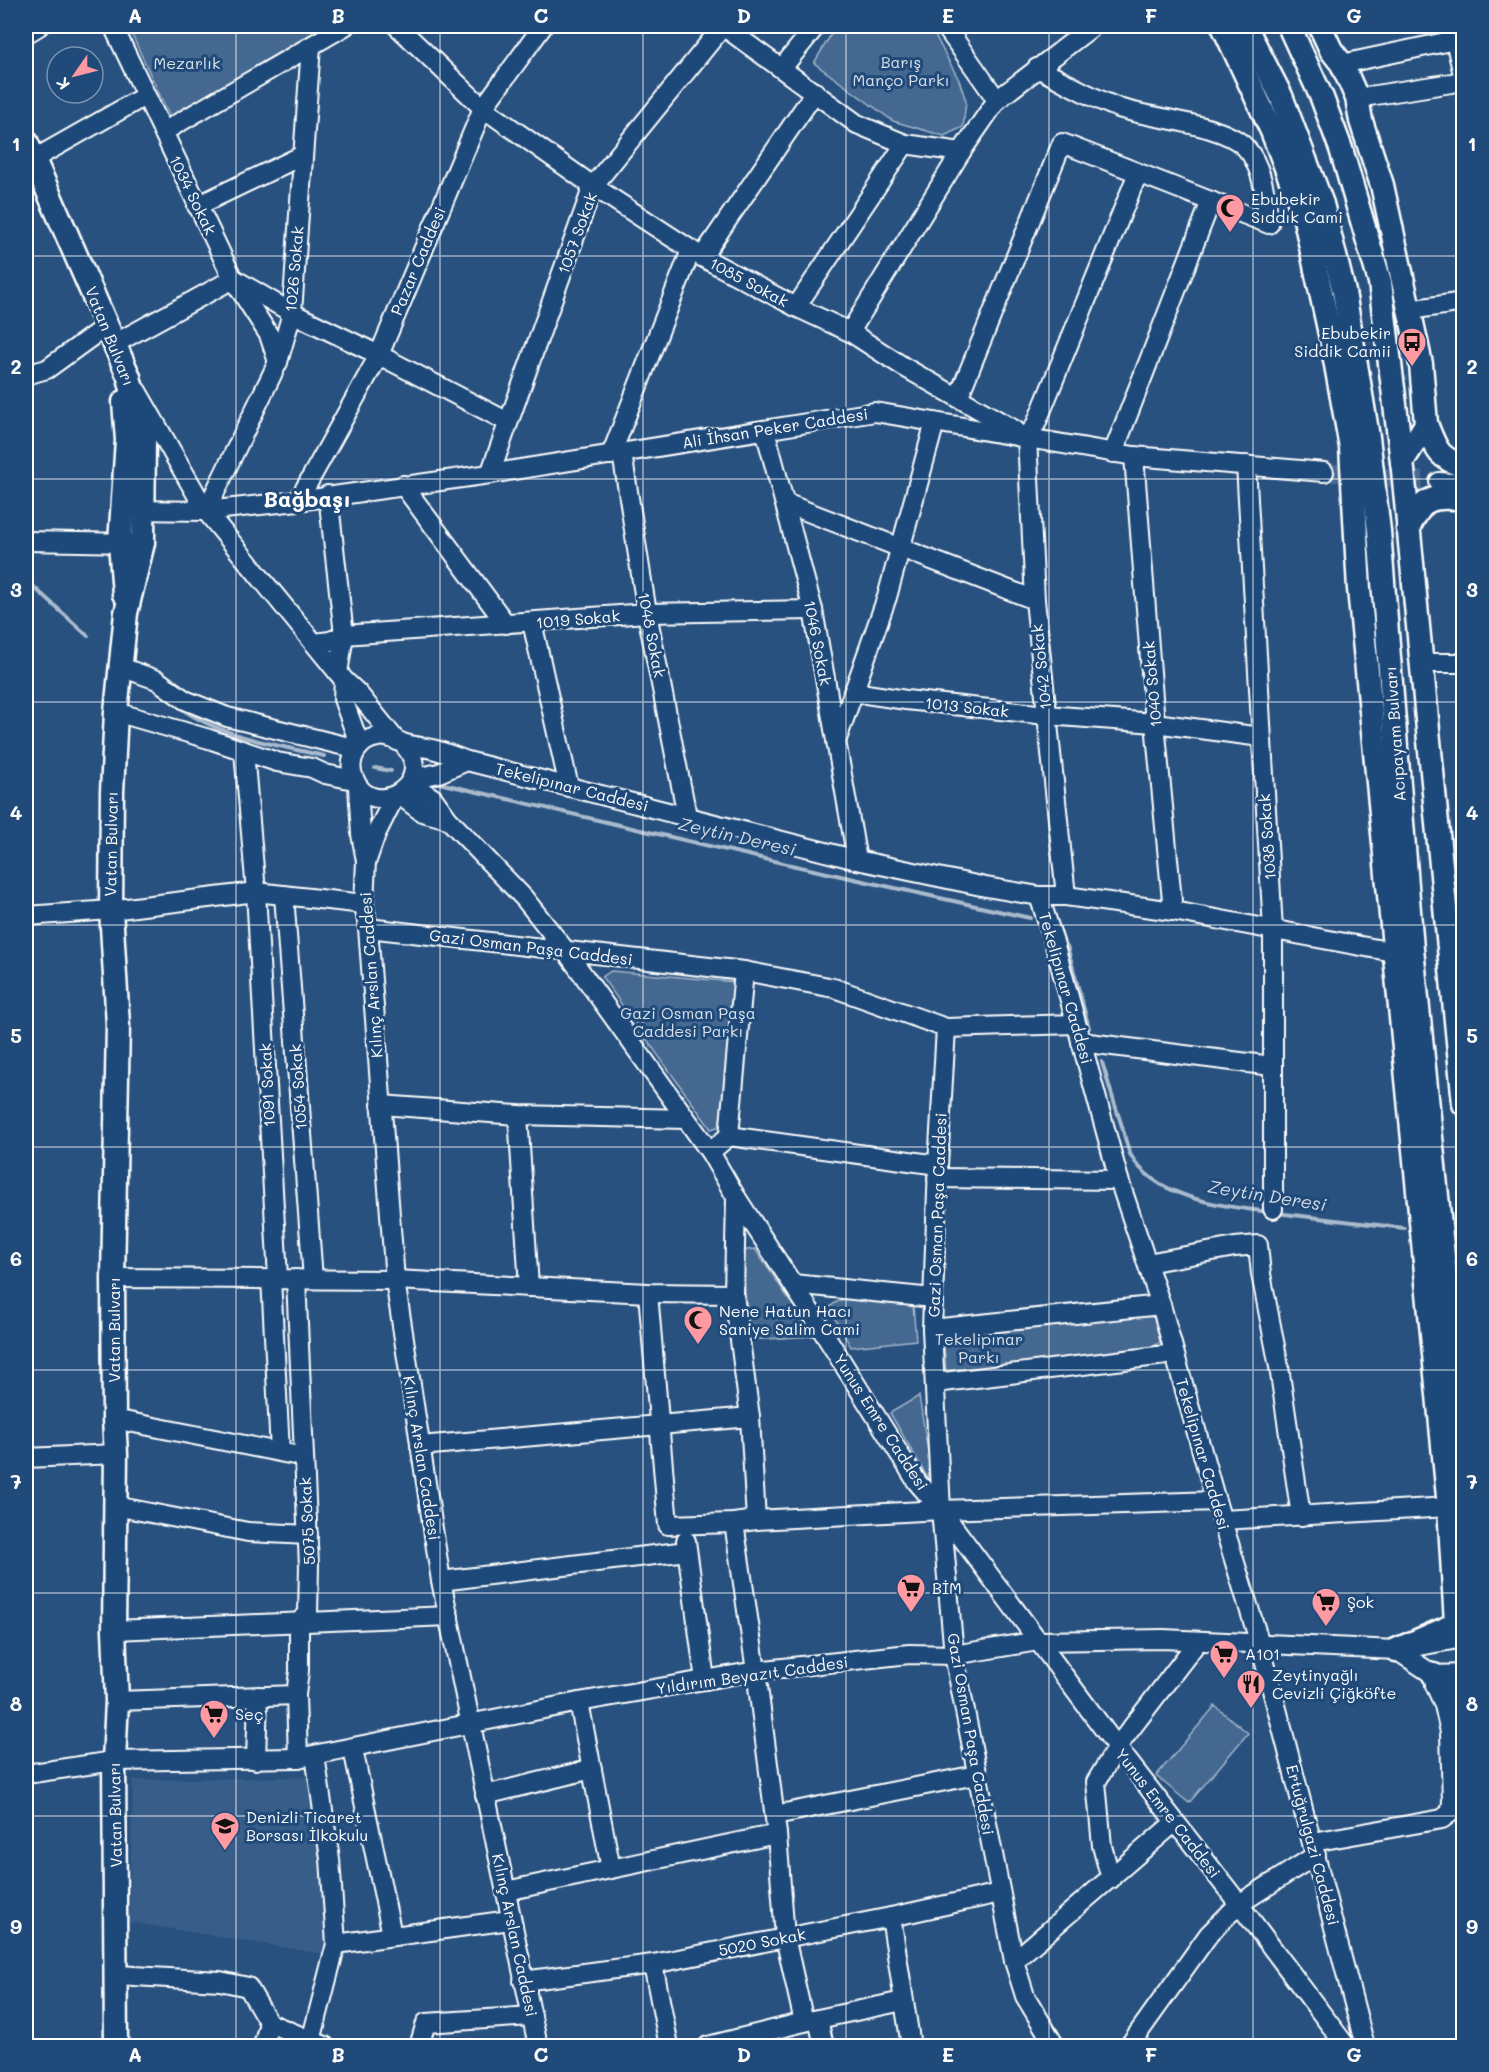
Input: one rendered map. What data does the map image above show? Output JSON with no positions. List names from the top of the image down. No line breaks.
{"streets":{"main road":["Vatan Bulvarı","Acıpayam Bulvarı"],"street":["1034 Sokak","1057 Sokak","Pazar Caddesi","1026 Sokak","1085 Sokak","Ali İhsan Peker Caddesi","1019 Sokak","1048 Sokak","1046 Sokak","1042 Sokak","1040 Sokak","1013 Sokak","Tekelipınar Caddesi","1038 Sokak","Gazi Osman Paşa Caddesi","Kılınç Arslan Caddesi","1091 Sokak","1054 Sokak","Yunus Emre Caddesi","5075 Sokak","Yıldırım Beyazıt Caddesi","Ertuğrulgazi Caddesi","5020 Sokak"]},"crossings":[["1034 Sokak","1026 Sokak"],["1057 Sokak","1085 Sokak"],["1057 Sokak","Ali İhsan Peker Caddesi"],["Pazar Caddesi","1085 Sokak"],["Pazar Caddesi","Ali İhsan Peker Caddesi"],["1026 Sokak","Ali İhsan Peker Caddesi"],["1085 Sokak","Ali İhsan Peker Caddesi"],["1085 Sokak","1042 Sokak"],["Vatan Bulvarı","Ali İhsan Peker Caddesi"],["Vatan Bulvarı","Yıldırım Beyazıt Caddesi"],["Ali İhsan Peker Caddesi","1048 Sokak"],["Ali İhsan Peker Caddesi","1046 Sokak"],["Ali İhsan Peker Caddesi","1042 Sokak"],["Ali İhsan Peker Caddesi","1040 Sokak"],["Ali İhsan Peker Caddesi","1038 Sokak"],["1019 Sokak","1048 Sokak"],["1019 Sokak","1046 Sokak"],["1048 Sokak","Tekelipınar Caddesi"],["1046 Sokak","Tekelipınar Caddesi"],["1042 Sokak","1013 Sokak"],["1040 Sokak","1013 Sokak"],["1013 Sokak","1038 Sokak"],["Tekelipınar Caddesi","Kılınç Arslan Caddesi"],["Tekelipınar Caddesi","Yunus Emre Caddesi"],["Tekelipınar Caddesi","Yıldırım Beyazıt Caddesi"],["Tekelipınar Caddesi","Ertuğrulgazi Caddesi"],["Gazi Osman Paşa Caddesi","Kılınç Arslan Caddesi"],["Gazi Osman Paşa Caddesi","Yunus Emre Caddesi"],["Gazi Osman Paşa Caddesi","Yıldırım Beyazıt Caddesi"],["Gazi Osman Paşa Caddesi","5020 Sokak"],["Kılınç Arslan Caddesi","Yunus Emre Caddesi"],["Kılınç Arslan Caddesi","Yıldırım Beyazıt Caddesi"],["Kılınç Arslan Caddesi","5020 Sokak"],["1091 Sokak","1054 Sokak"],["1091 Sokak","5075 Sokak"],["1054 Sokak","5075 Sokak"],["Yunus Emre Caddesi","Yıldırım Beyazıt Caddesi"],["5075 Sokak","Yıldırım Beyazıt Caddesi"],["Yıldırım Beyazıt Caddesi","Ertuğrulgazi Caddesi"]],"districts":["Bağbaşı"],"water":["Zeytin Deresi"],"parks":["Barış Manço Parkı","Mezarlık","Gazi Osman Paşa Caddesi Parkı","Tekelipınar Parkı"],"places":{"mosque":["Ebubekir Sıddık Cami","Nene Hatun Hacı Saniye Salim Cami"],"bus stop":["Ebubekir Siddik Camii"],"supermarket":["BİM","Şok","A101","Seç"],"restaurant":["Zeytinyağlı Cevizli Çiğköfte"],"school or university":["Denizli Ticaret Borsası İlkokulu"]},"north":"bottom left","grid":{"columns":["A","B","C","D","E","F","G"],"rows":["1","2","3","4","5","6","7","8","9"]}}
